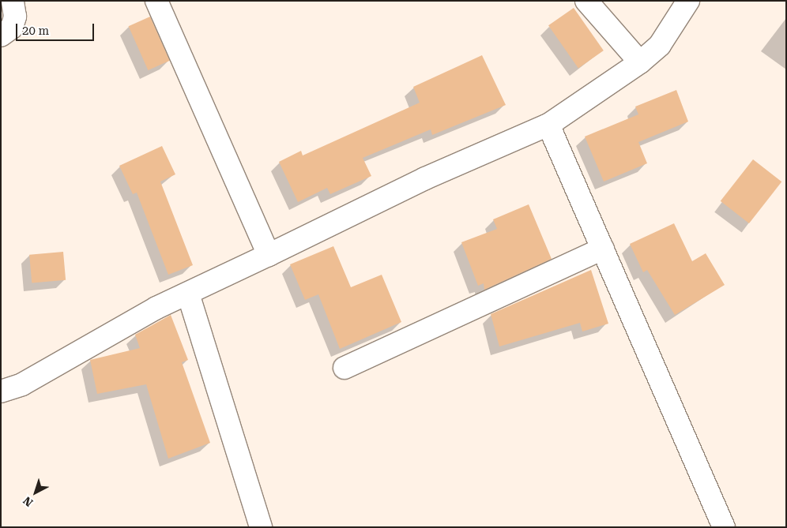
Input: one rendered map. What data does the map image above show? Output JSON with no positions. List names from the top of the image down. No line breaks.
{"scale_bar":"20 m","north":"bottom left"}
